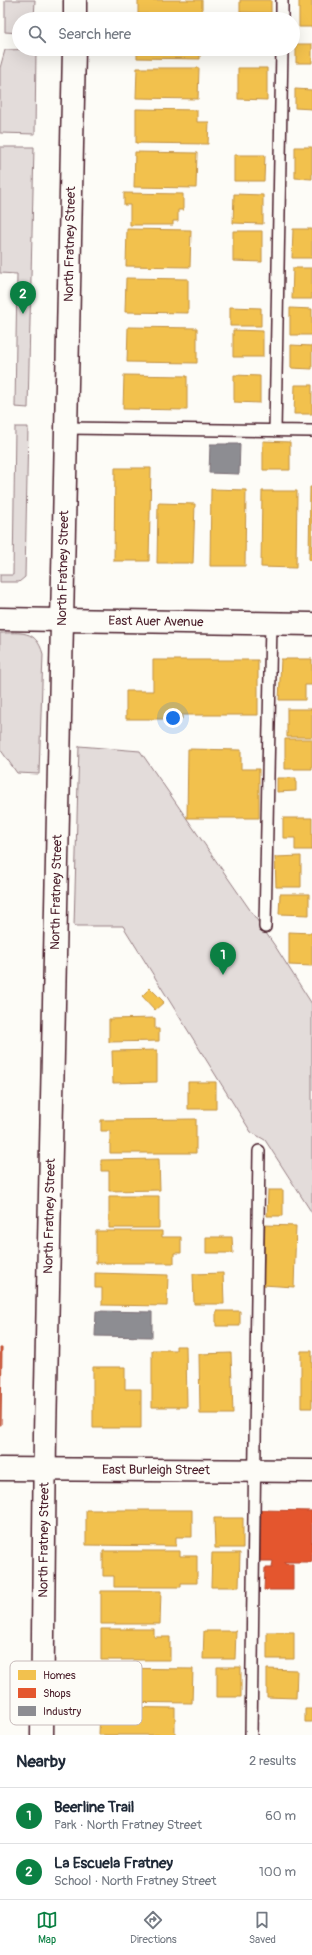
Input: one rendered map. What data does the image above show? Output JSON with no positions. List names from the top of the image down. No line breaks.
{"streets":{"street":["North Fratney Street","East Auer Avenue","East Burleigh Street"]},"crossings":[["North Fratney Street","East Auer Avenue"],["North Fratney Street","East Burleigh Street"]],"legend":["Homes","Shops","Industry"],"page":{"search":"Search here","pins":["2","1"],"heading":["Nearby","2 results"],"list":[{"mark":"1","name":"Beerline Trail","note":"Park · North Fratney Street","value":"60 m"},{"mark":"2","name":"La Escuela Fratney","note":"School · North Fratney Street","value":"100 m"}],"nav":["Map","Directions","Saved"]}}
